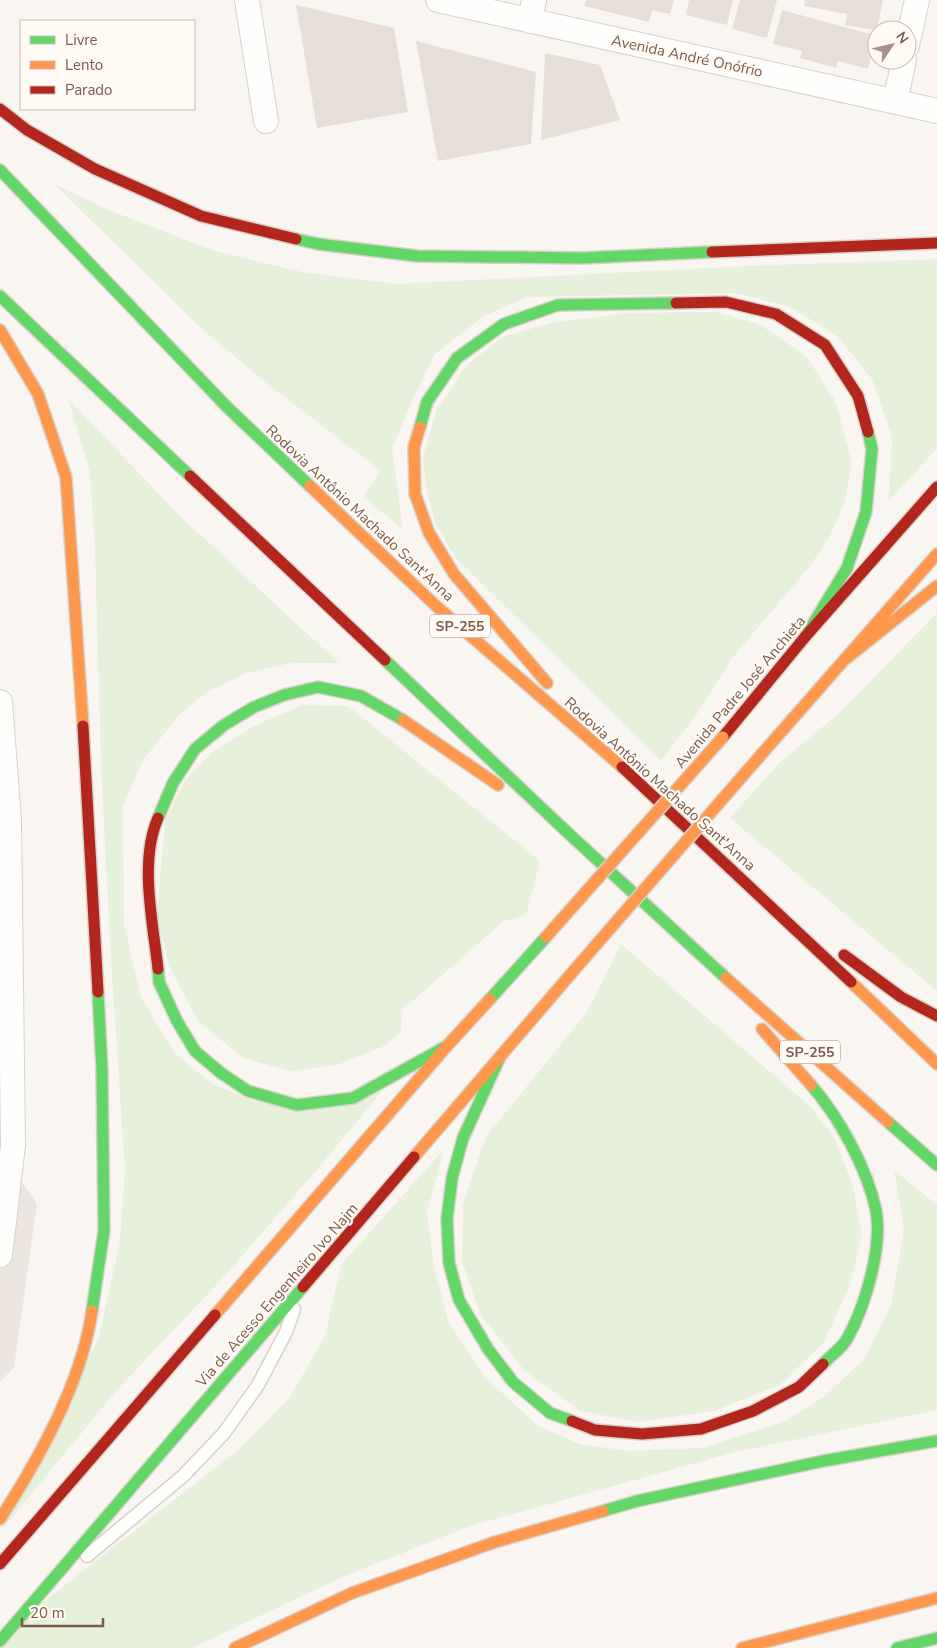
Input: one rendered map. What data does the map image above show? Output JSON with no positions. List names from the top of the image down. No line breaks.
{"streets":{"main road":["Rodovia Antônio Machado Sant'Anna","SP-255","Avenida Padre José Anchieta","Via de Acesso Engenheiro Ivo Najm"],"street":["Avenida André Onófrio"]},"legend":["Livre","Lento","Parado"],"scale_bar":"20 m","north":"top right"}
